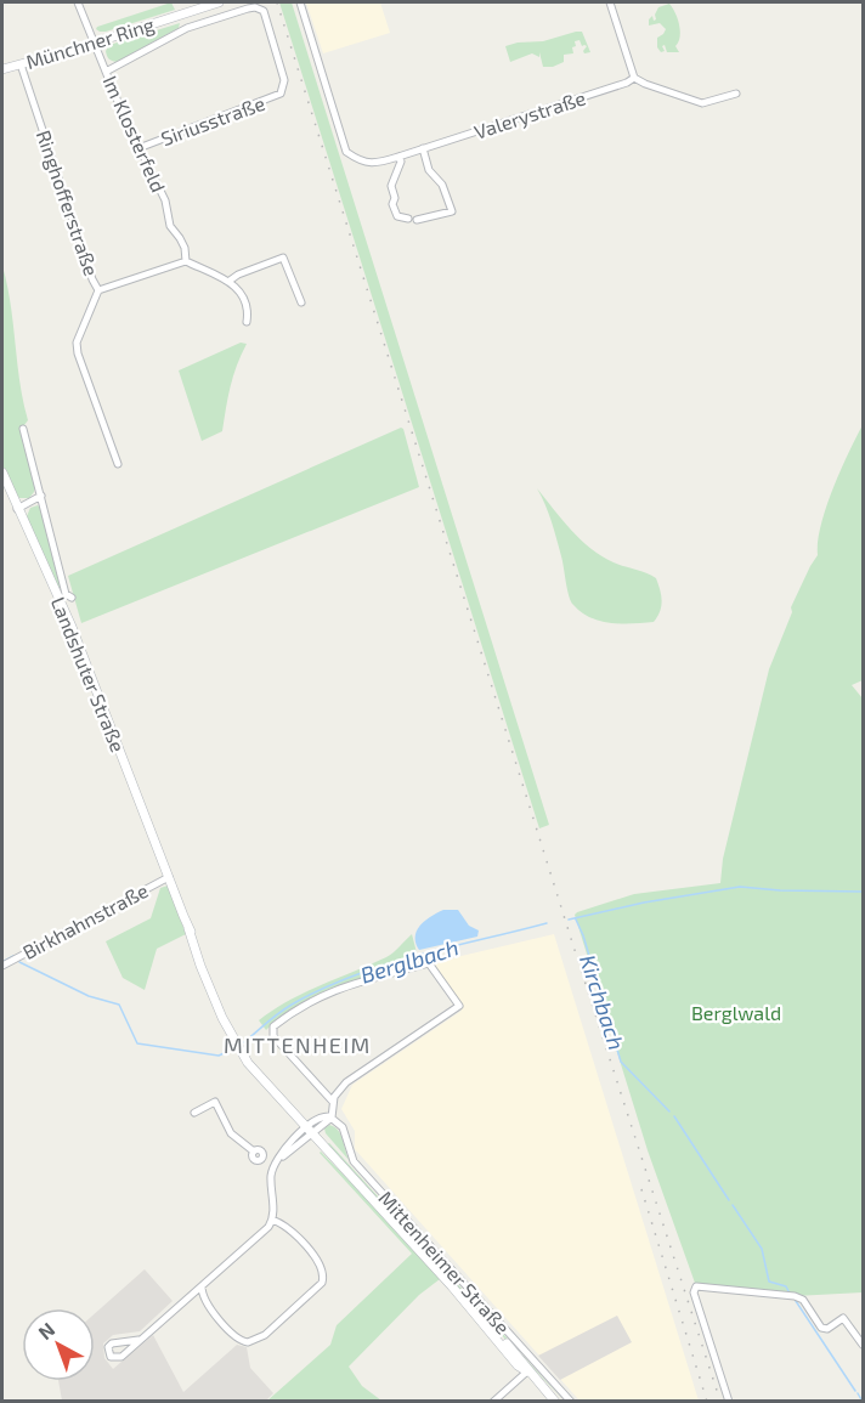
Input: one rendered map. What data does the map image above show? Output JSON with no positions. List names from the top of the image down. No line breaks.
{"streets":{"main road":["Münchner Ring","Landshuter Straße","Mittenheimer Straße"],"street":["Valerystraße","Siriusstraße","Im Klosterfeld","Ringhofferstraße","Birkhahnstraße"]},"crossings":[["Münchner Ring","Im Klosterfeld"],["Münchner Ring","Ringhofferstraße"],["Siriusstraße","Im Klosterfeld"],["Landshuter Straße","Birkhahnstraße"]],"districts":["MITTENHEIM"],"water":["Berglbach","Kirchbach"],"parks":["Berglwald"],"north":"top left"}
